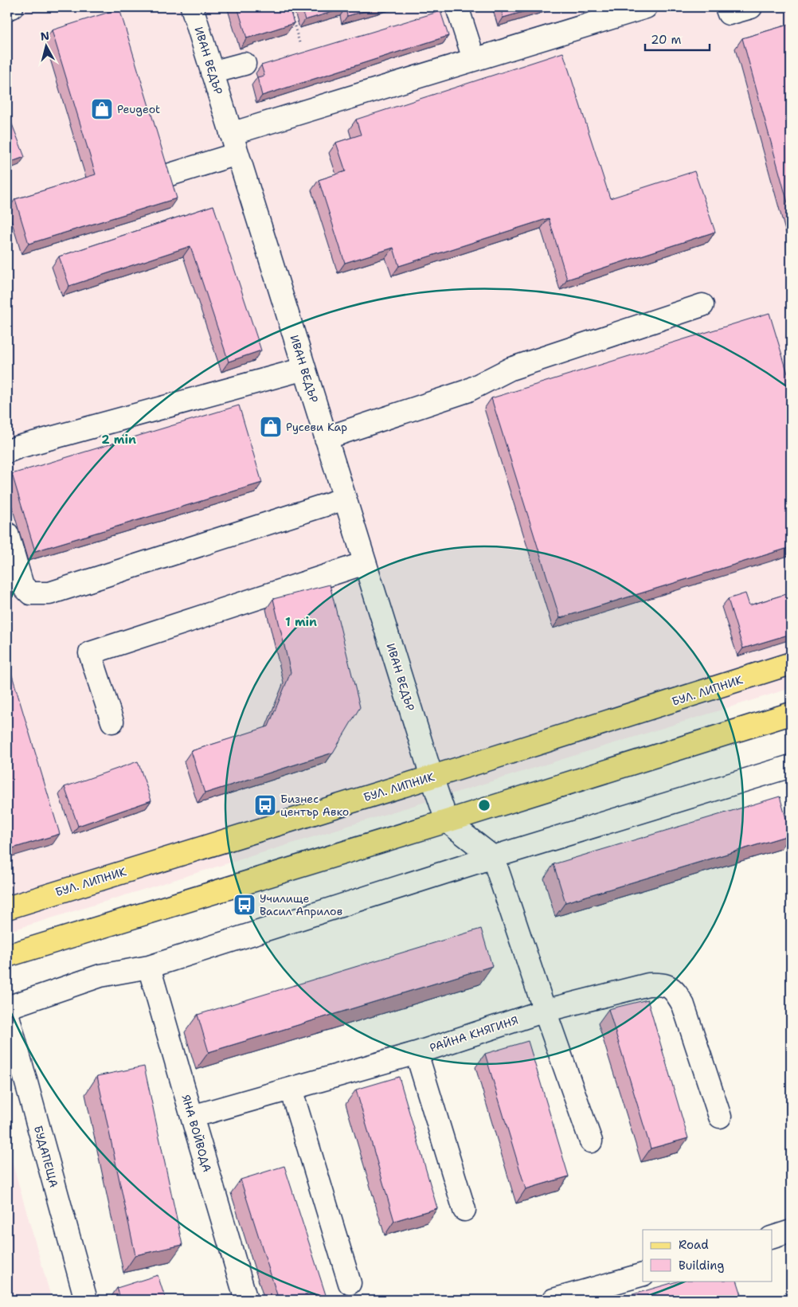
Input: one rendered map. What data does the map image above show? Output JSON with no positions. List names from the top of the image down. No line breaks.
{"streets":{"main road":["БУЛ. ЛИПНИК"],"street":["ИВАН ВЕДЪР","РАЙНА КНЯГИНЯ","ЯНА ВОЙВОДА","БУДАПЕЩА"]},"crossings":[["ИВАН ВЕДЪР","БУЛ. ЛИПНИК"],["РАЙНА КНЯГИНЯ","ЯНА ВОЙВОДА"]],"places":{"shop":["Peugeot","Русеви Кар"],"bus stop":["Бизнес център Авко","Училище Васил Априлов"]},"legend":["Road","Building"],"scale_bar":"20 m","north":"top","rings":["2 min","1 min"]}
